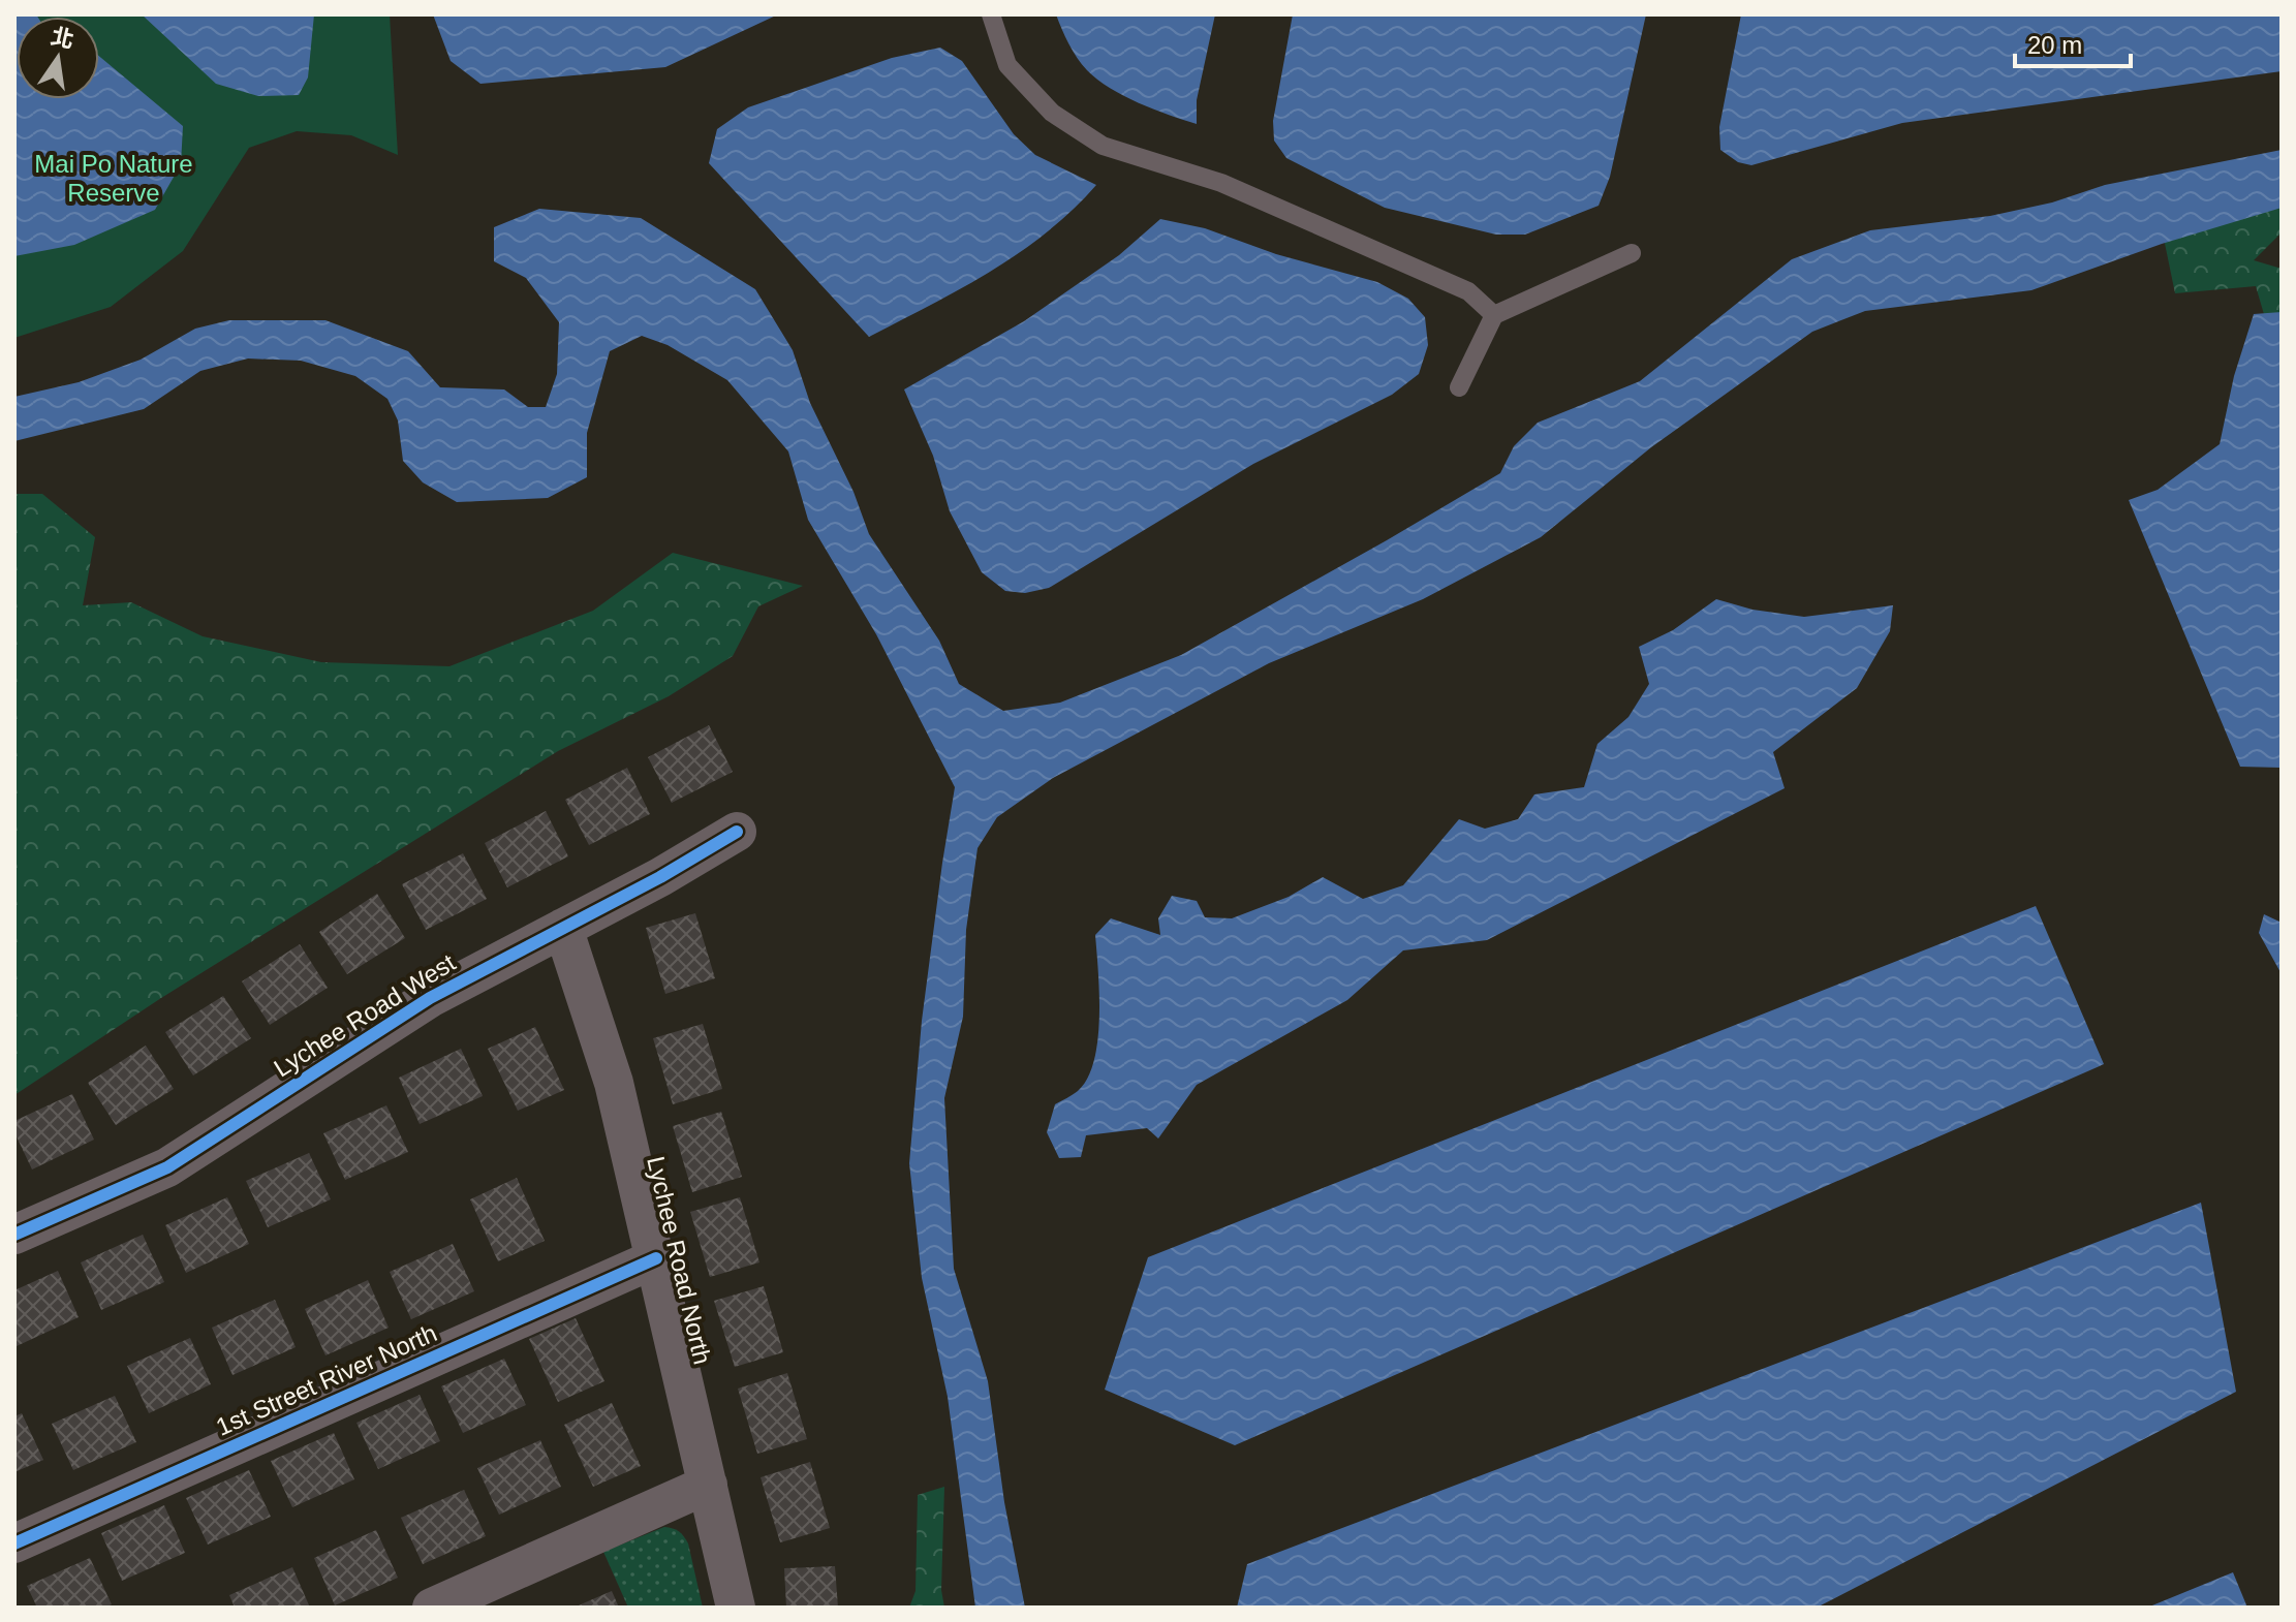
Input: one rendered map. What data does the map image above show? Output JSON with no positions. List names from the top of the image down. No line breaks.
{"streets":{"street":["Lychee Road West","Lychee Road North","1st Street River North"]},"crossings":[["Lychee Road West","Lychee Road North"],["Lychee Road North","1st Street River North"]],"parks":["Mai Po Nature Reserve"],"scale_bar":"20 m","north":"top"}
